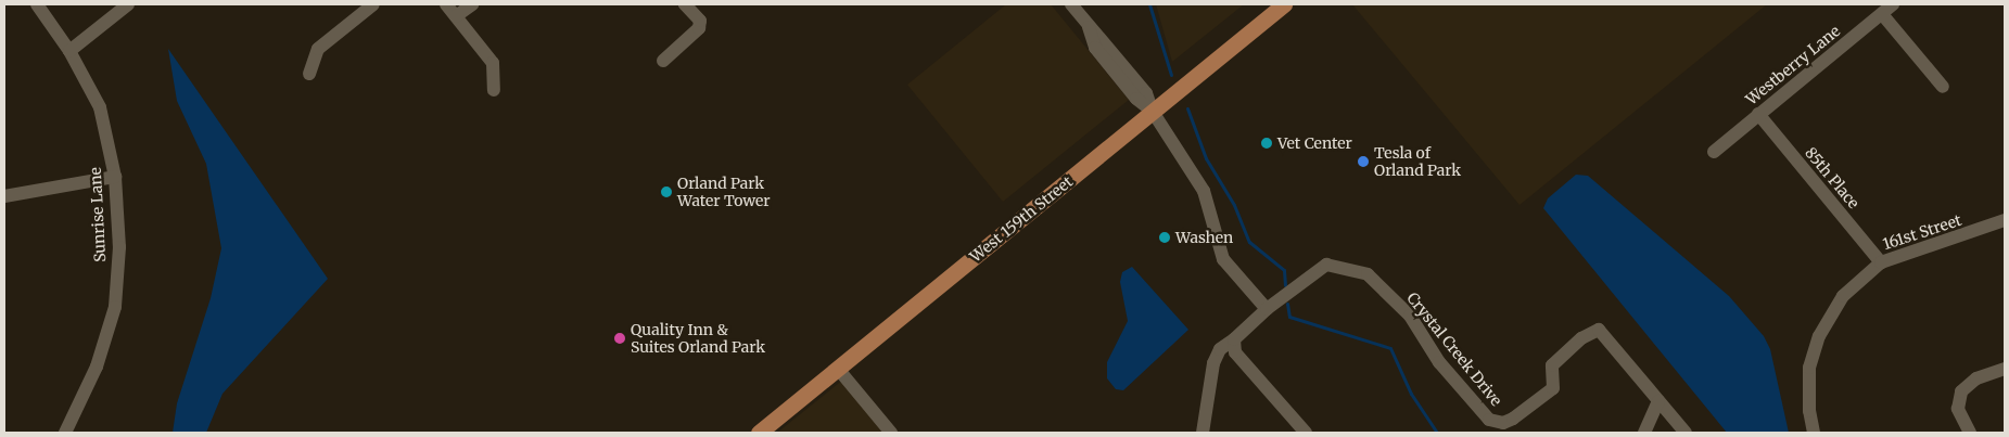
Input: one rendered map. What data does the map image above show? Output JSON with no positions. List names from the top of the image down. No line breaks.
{"streets":{"main road":["West 159th Street"],"street":["Westberry Lane","85th Place","Sunrise Lane","161st Street","Crystal Creek Drive"]},"crossings":[["Westberry Lane","85th Place"],["85th Place","161st Street"]],"places":["Vet Center","Tesla of Orland Park","Orland Park Water Tower","Washen","Quality Inn & Suites Orland Park"]}
